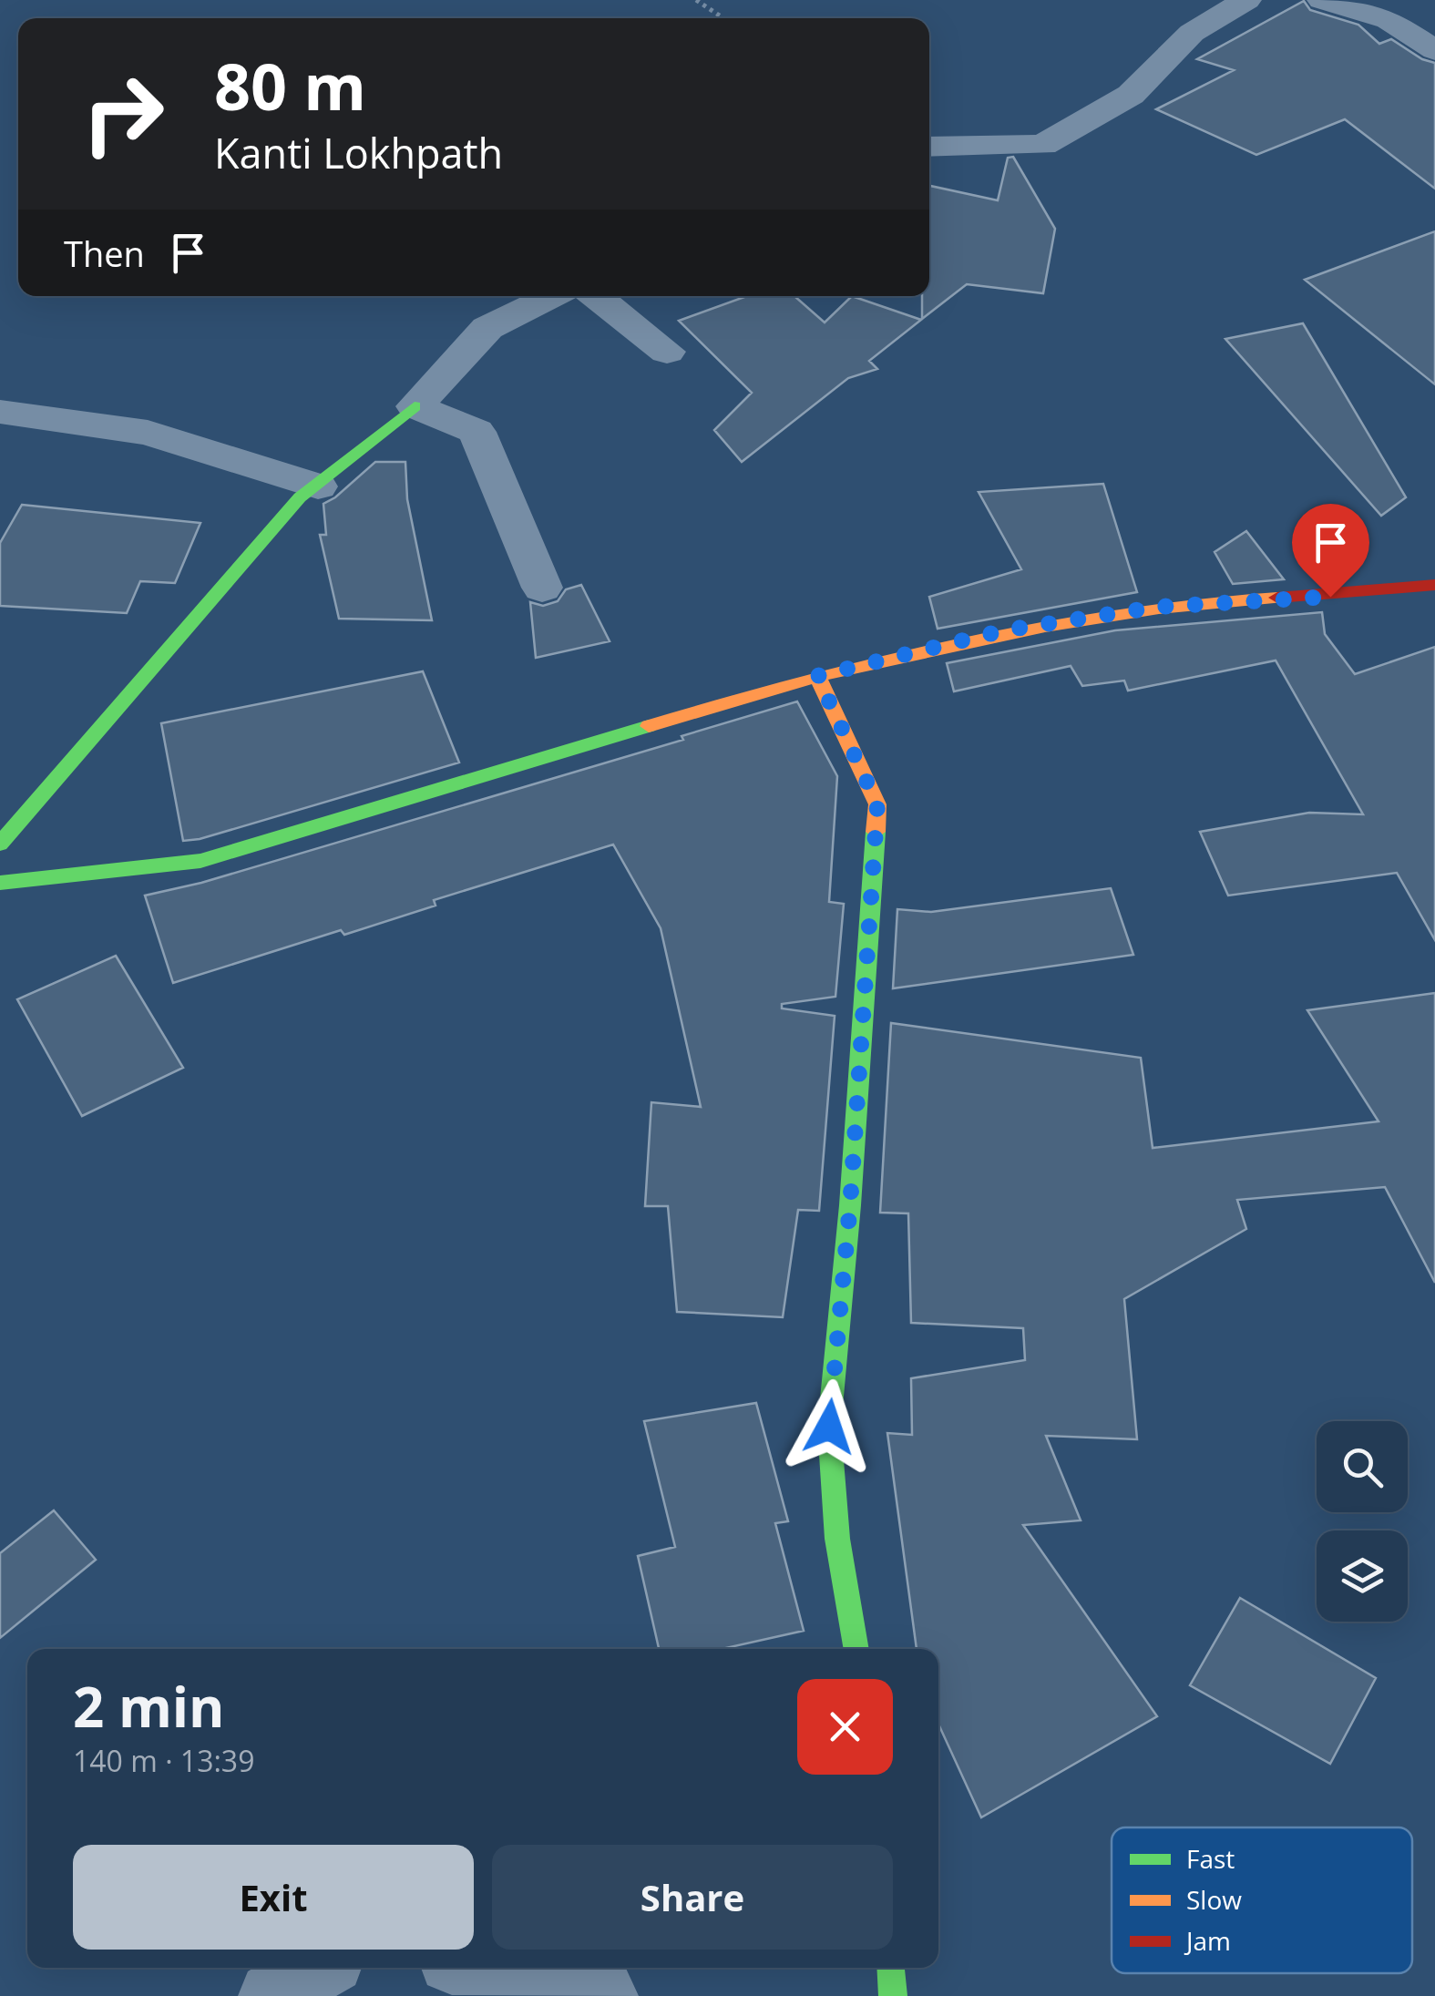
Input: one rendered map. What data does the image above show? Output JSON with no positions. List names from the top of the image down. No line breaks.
{"legend":["Fast","Slow","Jam"],"page":{"turn":["80 m","Kanti Lokhpath"],"then":"Then","heading":["2 min","140 m · 13:39"],"buttons":["Exit","Share"]}}
